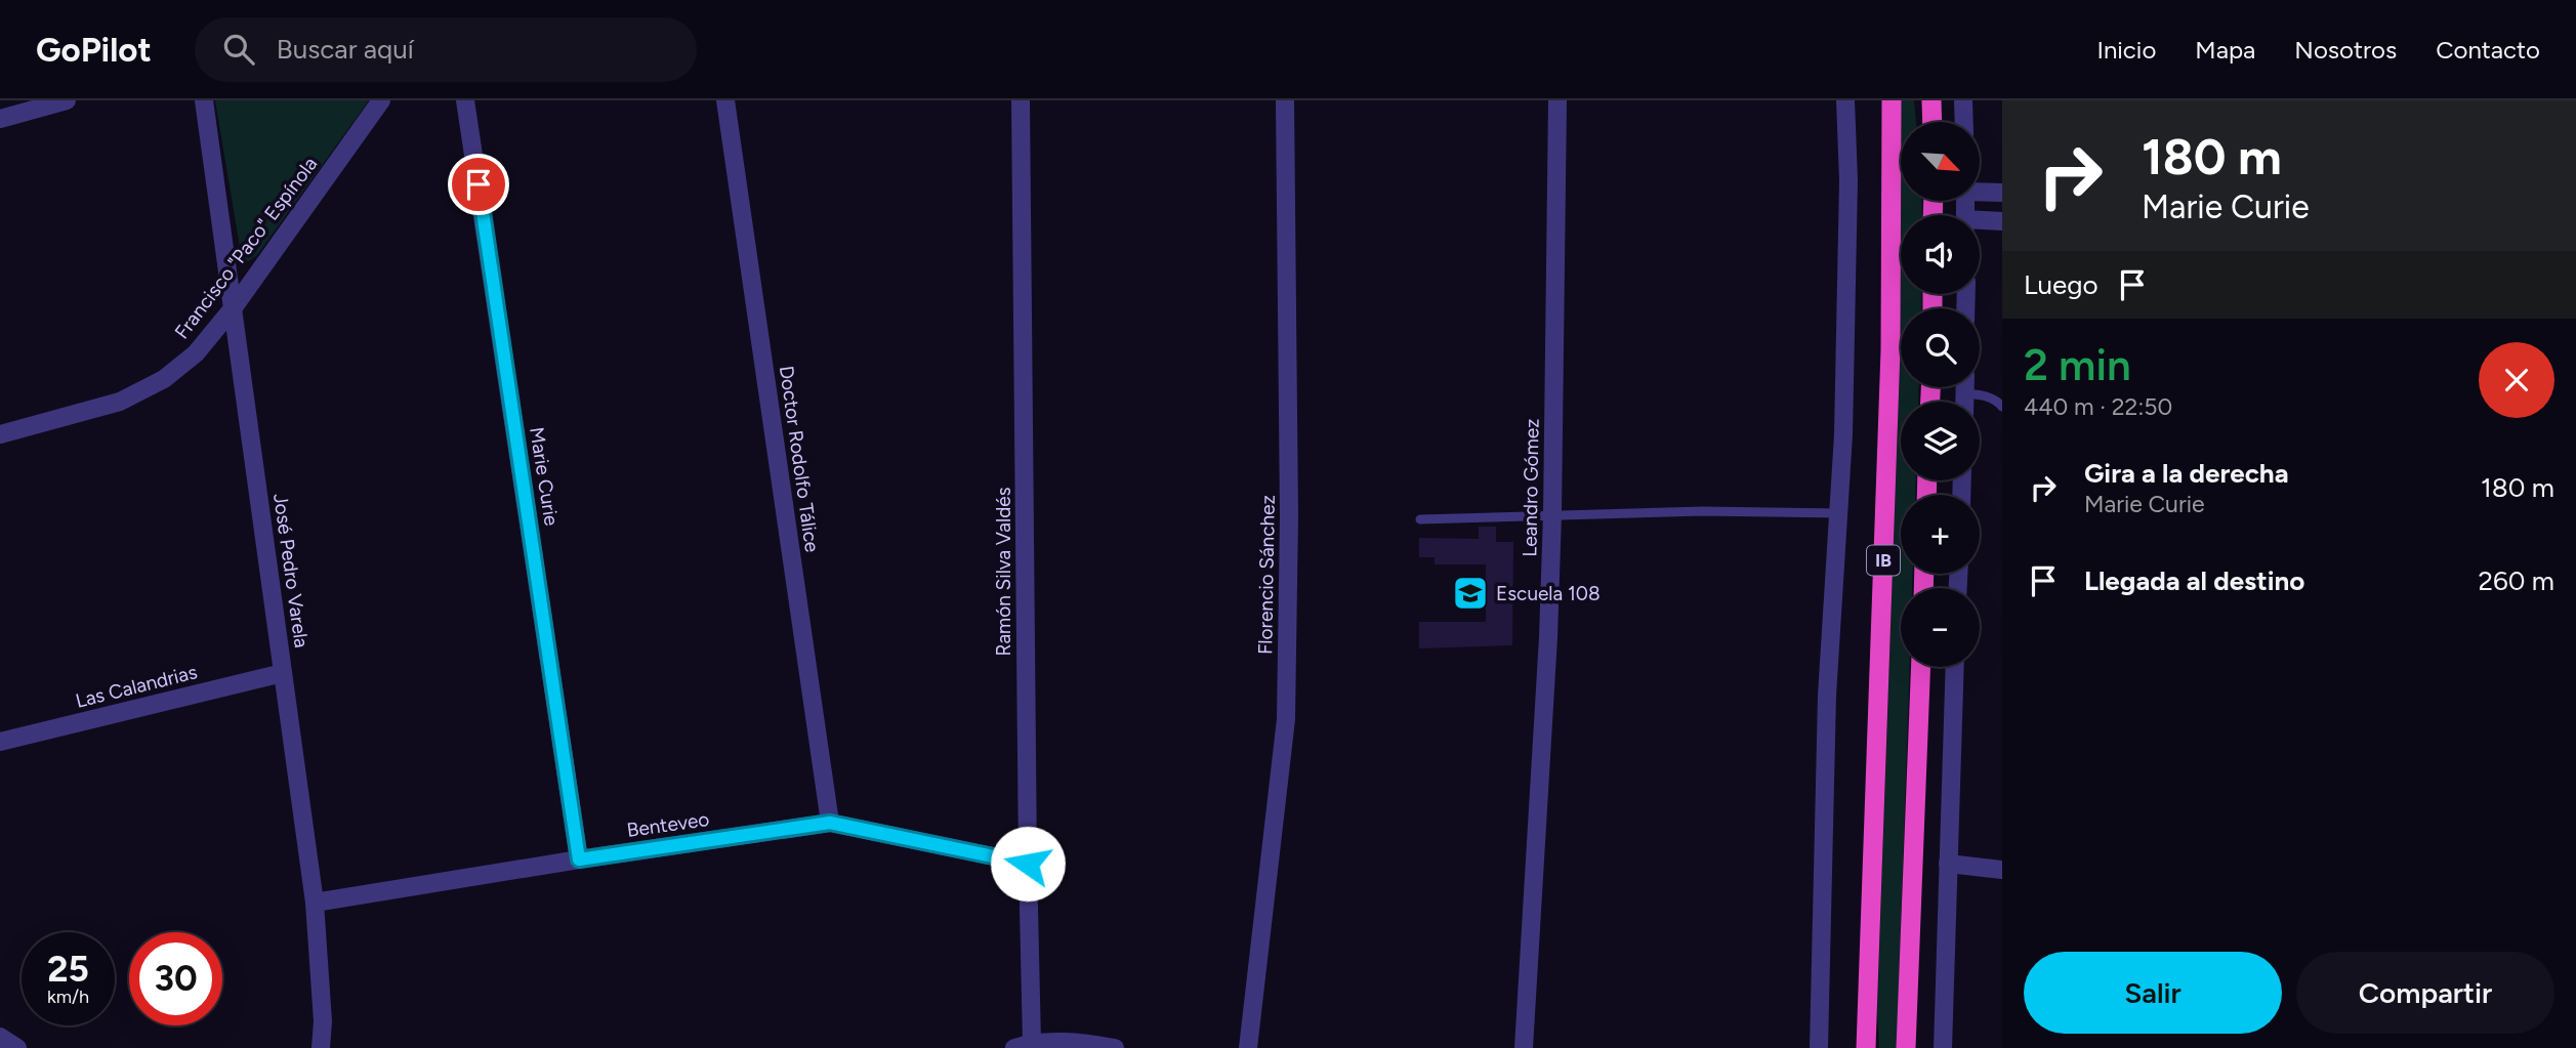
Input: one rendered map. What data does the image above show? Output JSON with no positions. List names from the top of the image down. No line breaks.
{"streets":{"highway":["IB"],"street":["Francisco \"Paco\" Espínola","Doctor Rodolfo Tálice","Marie Curie","Leandro Gómez","José Pedro Varela","Ramón Silva Valdés","Florencio Sánchez","Las Calandrias","Benteveo"]},"crossings":[["Francisco \"Paco\" Espínola","José Pedro Varela"],["Doctor Rodolfo Tálice","Benteveo"],["Marie Curie","Benteveo"],["José Pedro Varela","Las Calandrias"],["José Pedro Varela","Benteveo"],["Ramón Silva Valdés","Benteveo"]],"places":{"school or university":["Escuela 108"]},"north":"bottom right","page":{"header":"GoPilot","search":"Buscar aquí","nav":["Inicio","Mapa","Nosotros","Contacto"],"turn":["180 m","Marie Curie"],"map_buttons":["+","−"],"then":"Luego","heading":["2 min","440 m · 22:50"],"list":[{"name":"Gira a la derecha","note":"Marie Curie","value":"180 m"},{"name":"Llegada al destino","value":"260 m"}],"speed":"25 km/h","limit":"30","buttons":["Salir","Compartir"]}}
